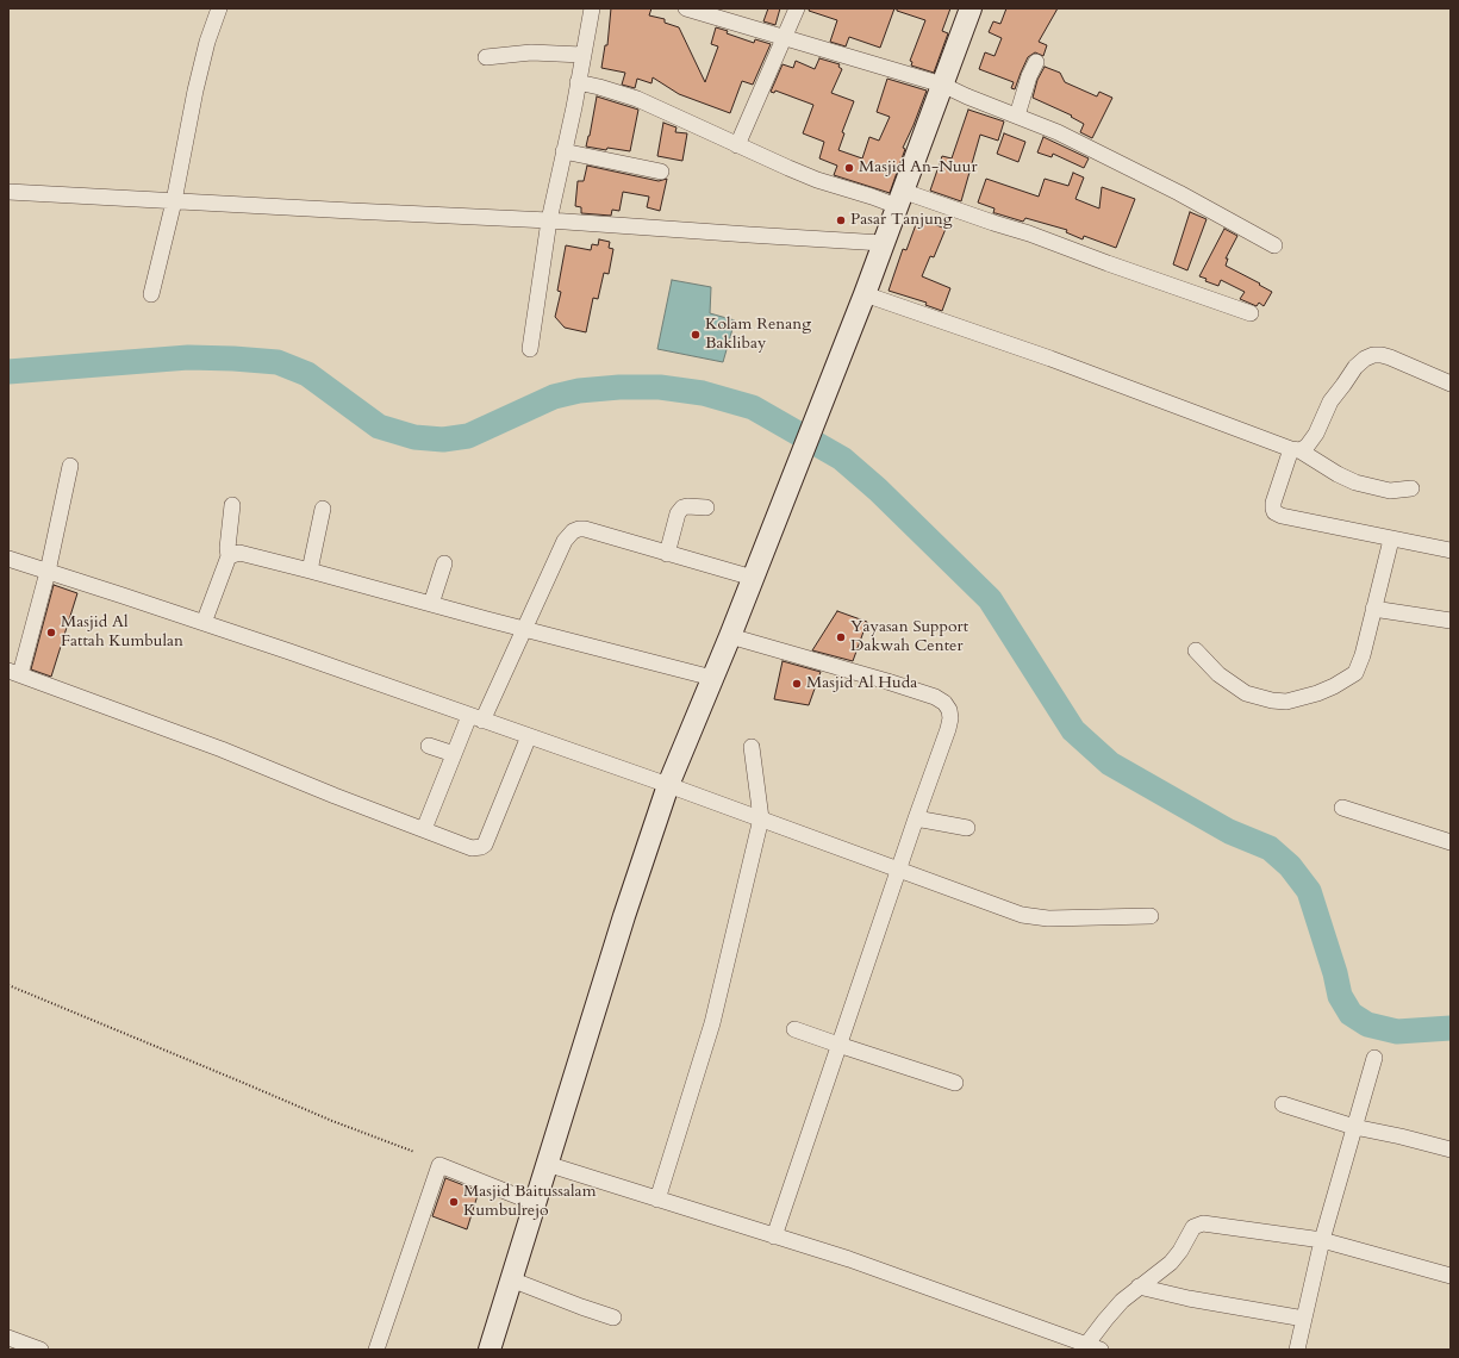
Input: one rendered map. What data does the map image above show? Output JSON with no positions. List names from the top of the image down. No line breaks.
{"places":["Masjid An-Nuur","Pasar Tanjung","Kolam Renang Baklibay","Masjid Al Fattah Kumbulan","Yayasan Support Dakwah Center","Masjid Al Huda","Masjid Baitussalam Kumbulrejo"]}
